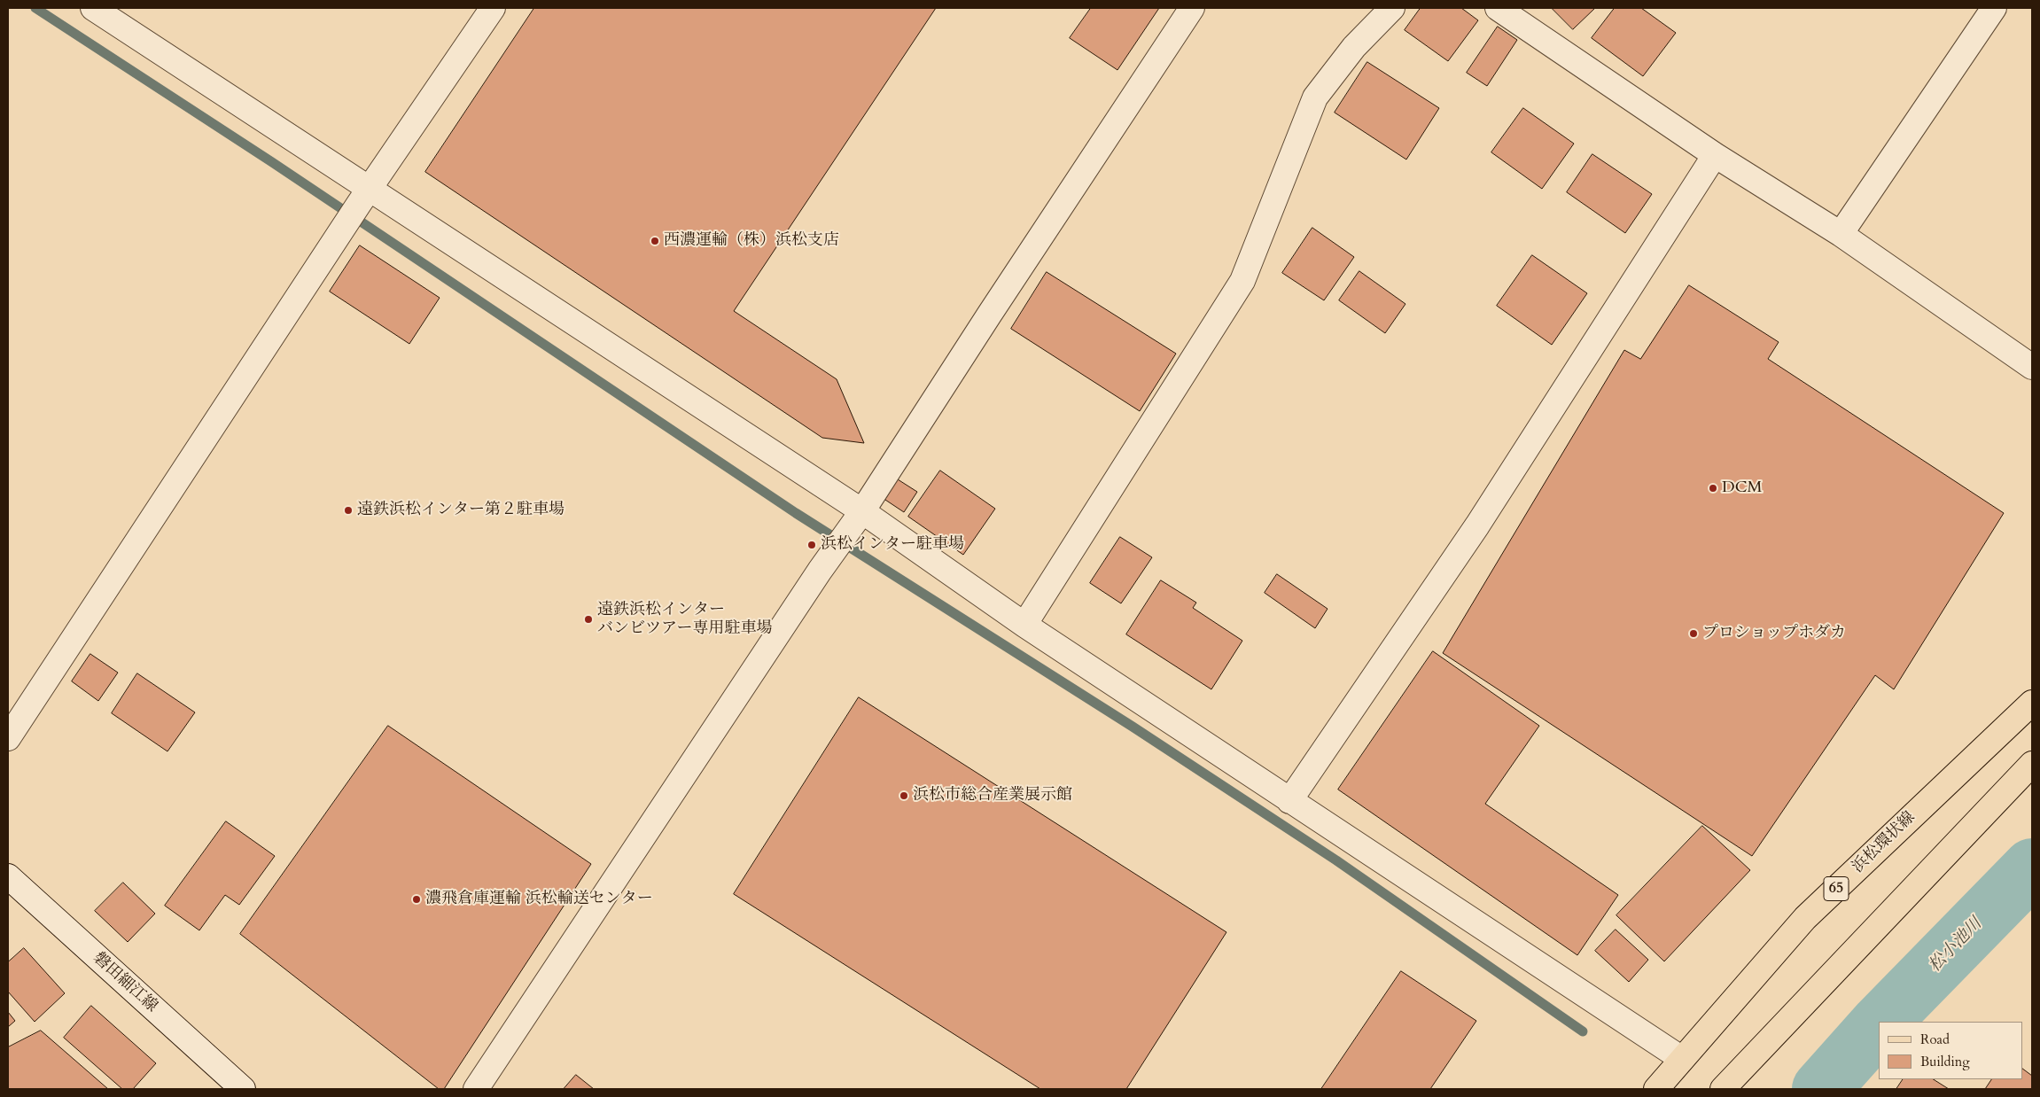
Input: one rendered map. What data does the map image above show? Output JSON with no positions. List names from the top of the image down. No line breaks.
{"streets":{"main road":["浜松環状線","65"],"street":["磐田細江線"]},"water":["松小池川"],"places":["西濃運輸（株）浜松支店","DCM","遠鉄浜松インター第２駐車場","浜松インター駐車場","遠鉄浜松インター バンビツアー専用駐車場","プロショップホダカ","浜松市総合産業展示館","濃飛倉庫運輸 浜松輸送センター"],"legend":["Road","Building"]}
